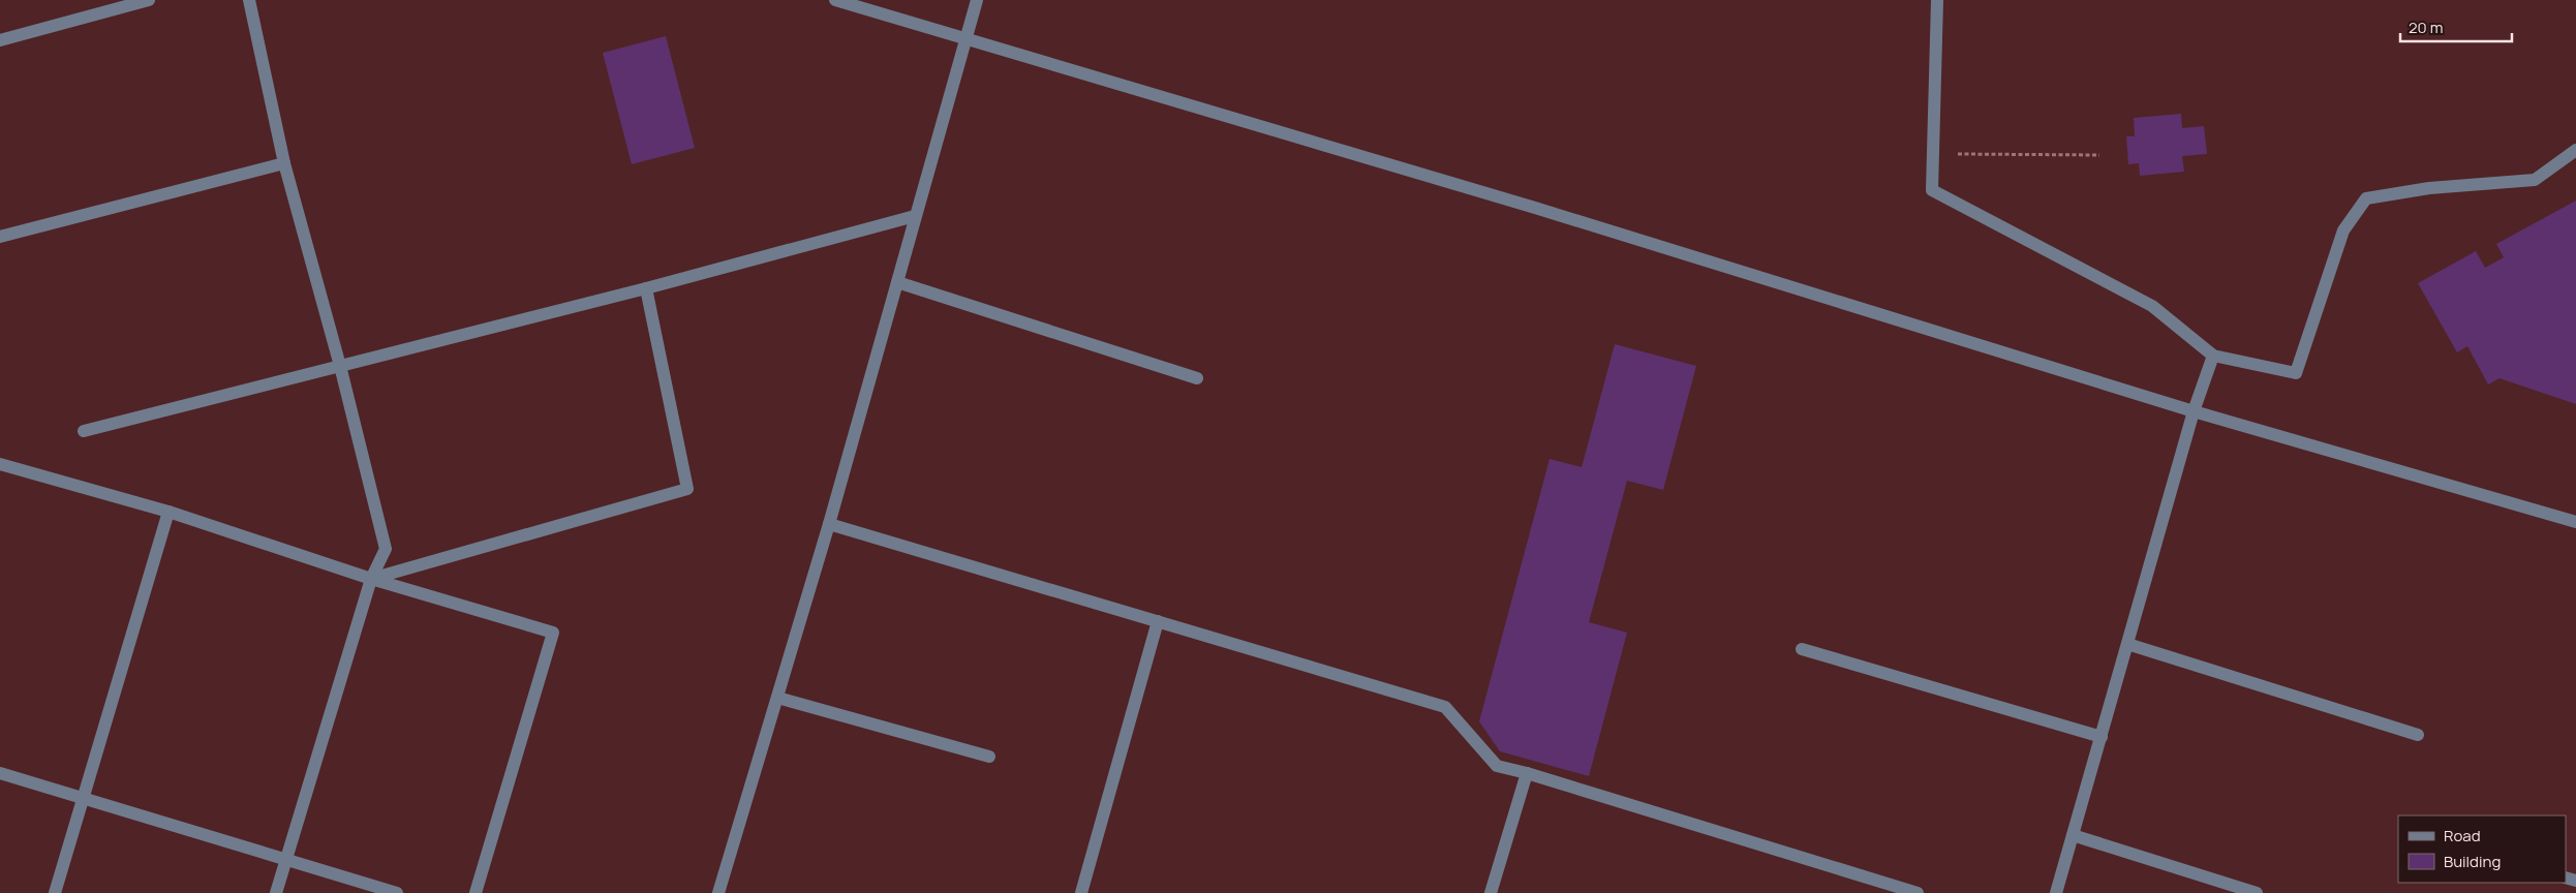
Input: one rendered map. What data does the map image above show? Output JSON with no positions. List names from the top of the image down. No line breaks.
{"legend":["Road","Building"],"scale_bar":"20 m"}
